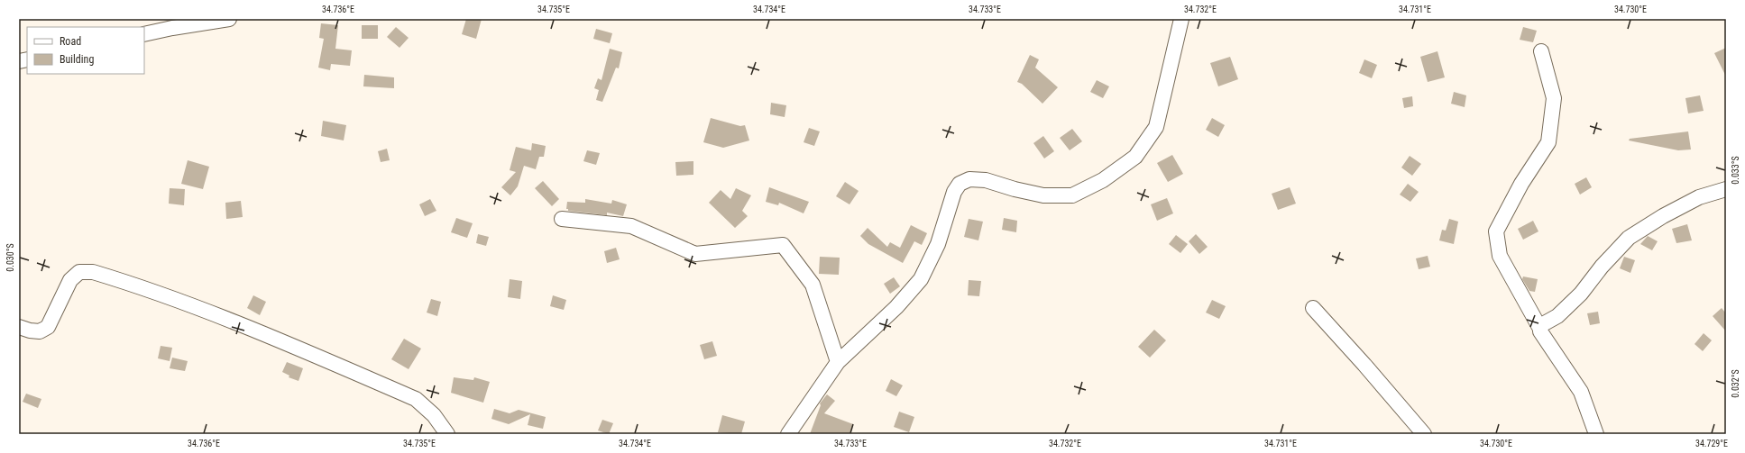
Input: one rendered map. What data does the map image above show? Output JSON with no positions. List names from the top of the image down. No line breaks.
{"legend":["Road","Building"],"coordinates":["34.736°E","34.735°E","34.734°E","34.733°E","34.732°E","34.731°E","34.730°E","0.033°S","0.030°S","0.032°S","34.729°E"]}
